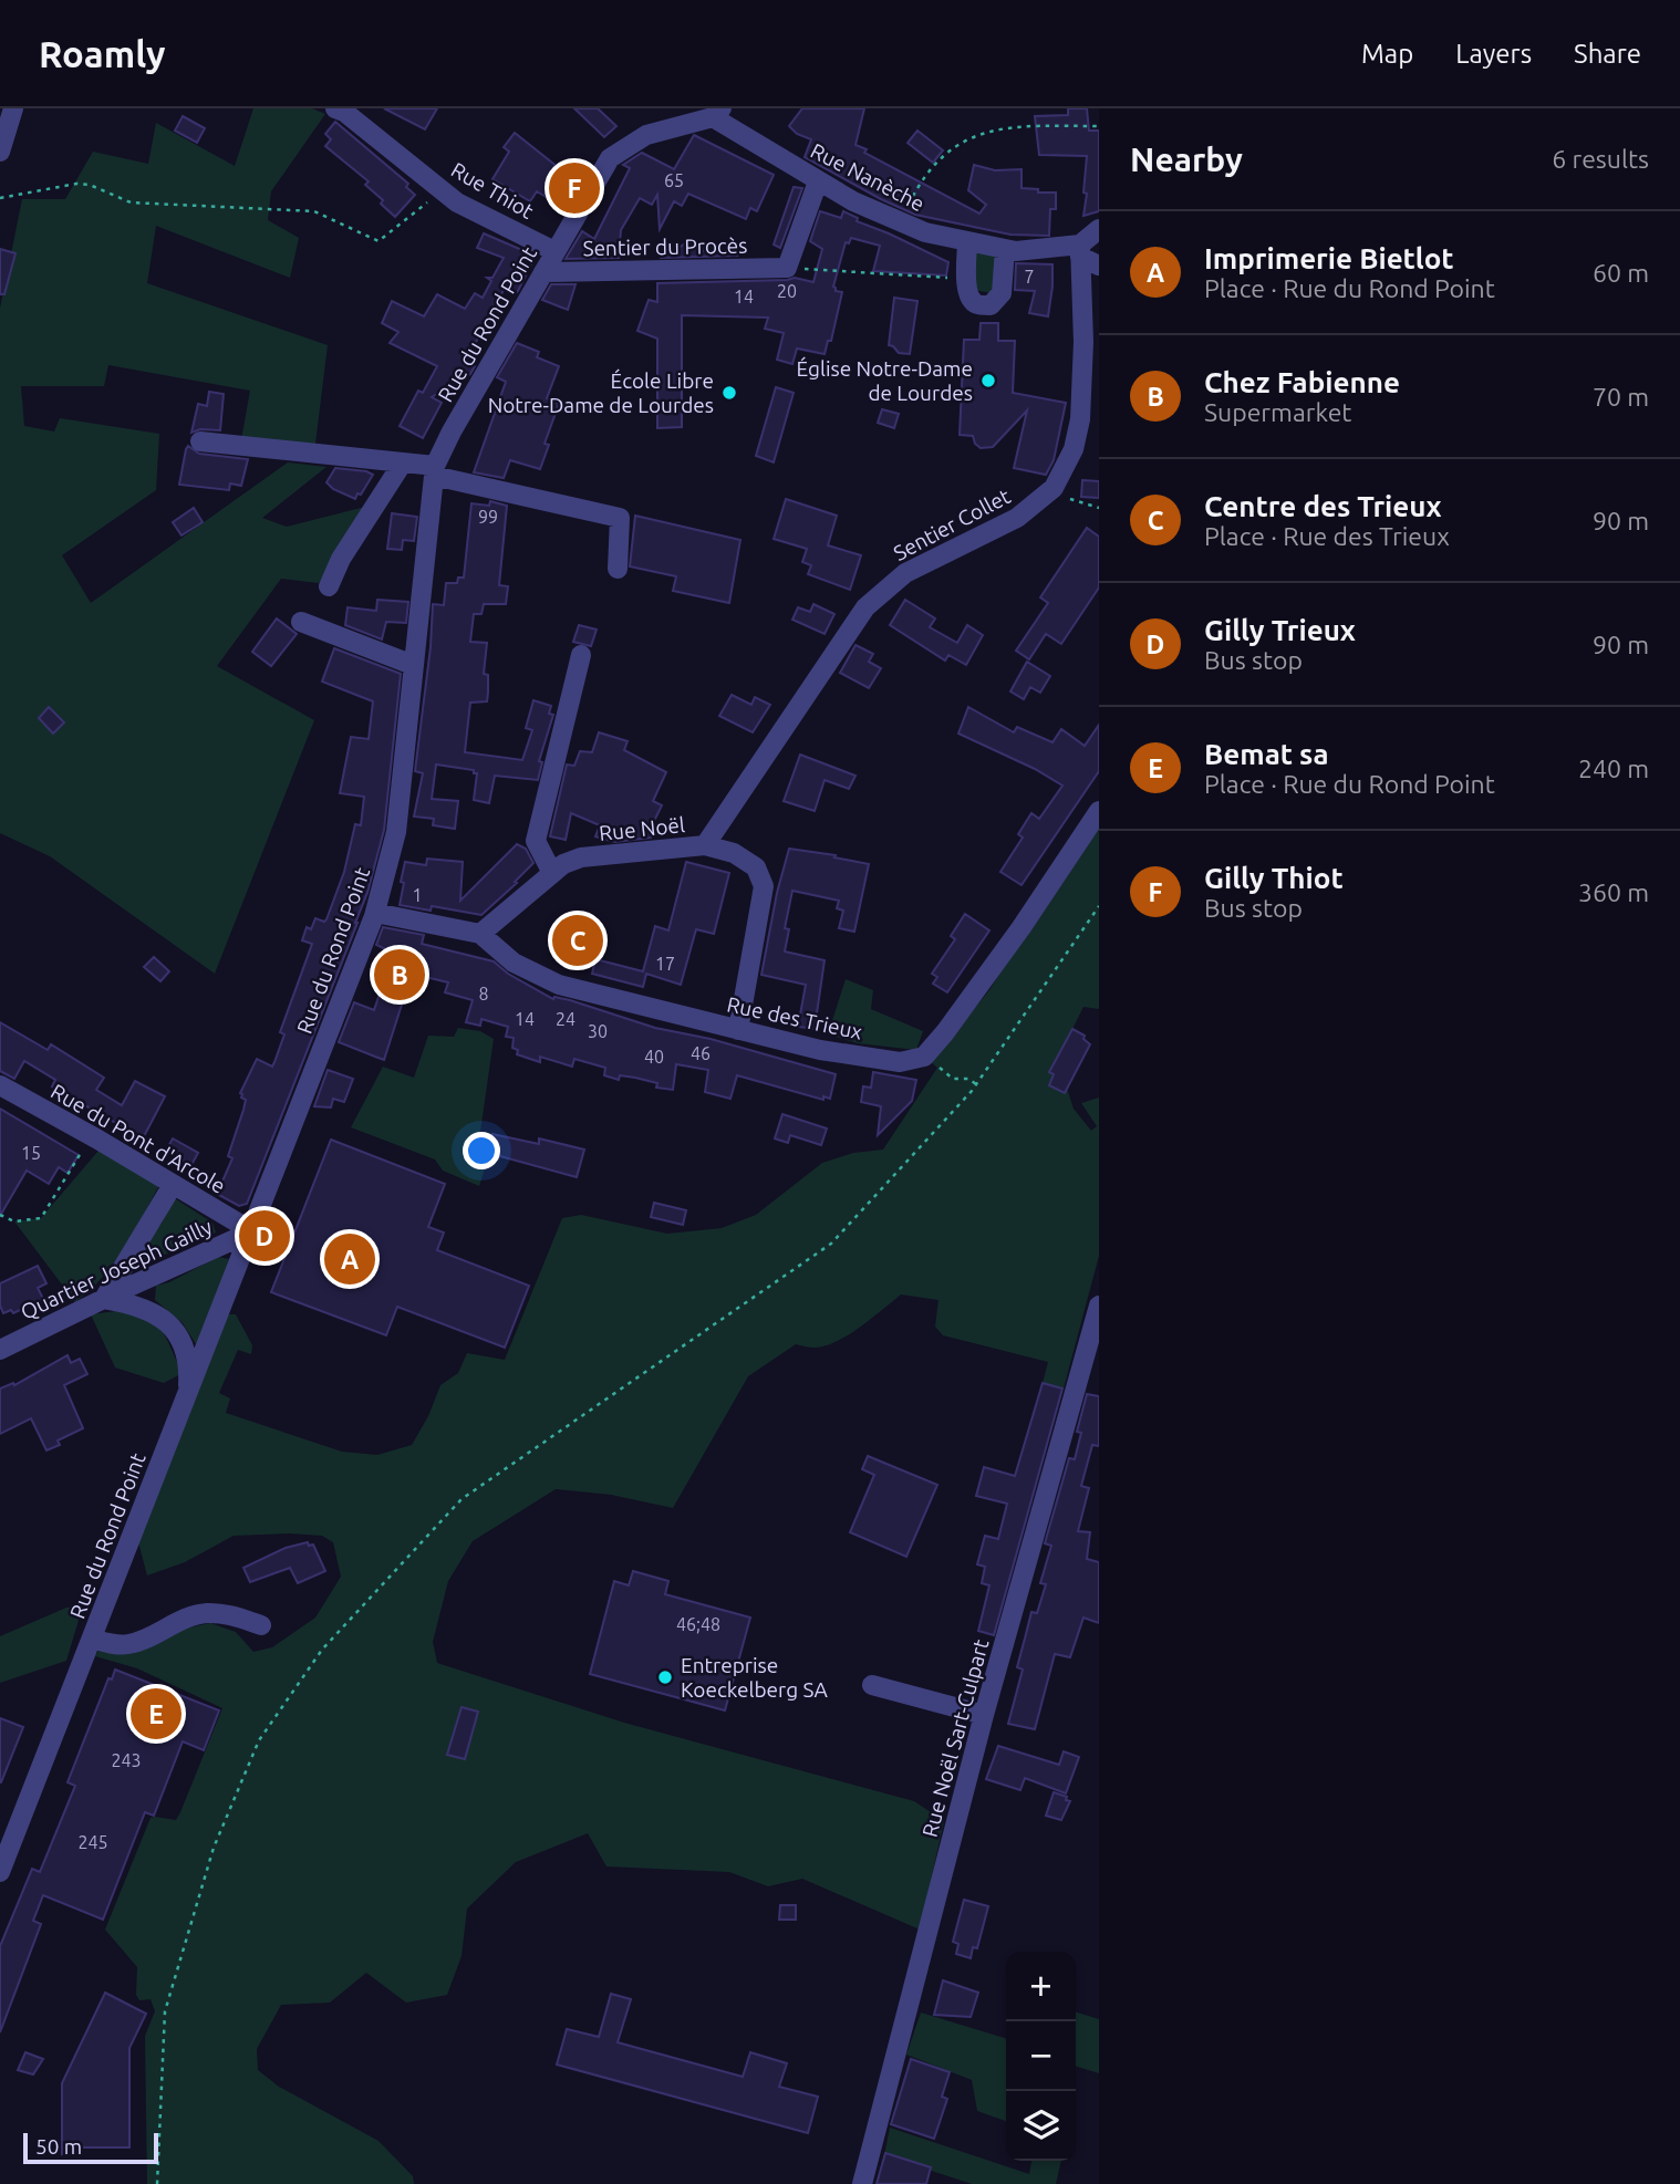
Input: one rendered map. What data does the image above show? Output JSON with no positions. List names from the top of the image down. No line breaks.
{"streets":{"street":["Rue Nanèche","Rue Thiot","Sentier du Procès","Rue du Rond Point","Sentier Collet","Rue Noël","Rue des Trieux","Rue du Pont d'Arcole","Quartier Joseph Gailly","Rue Noël Sart-Culpart"]},"crossings":[["Rue Nanèche","Rue du Rond Point"],["Rue Nanèche","Sentier Collet"],["Rue Thiot","Rue du Rond Point"],["Sentier du Procès","Rue du Rond Point"],["Rue du Rond Point","Rue des Trieux"],["Rue du Rond Point","Rue du Pont d'Arcole"],["Rue du Rond Point","Quartier Joseph Gailly"],["Sentier Collet","Rue Noël"],["Rue Noël","Rue des Trieux"],["Rue du Pont d'Arcole","Quartier Joseph Gailly"]],"places":["Église Notre-Dame de Lourdes","École Libre Notre-Dame de Lourdes","Entreprise Koeckelberg SA"],"house_numbers":["65","7","20","14","99","1","17","8","14","24","30","46","40","15","46;48","243","245"],"scale_bar":"50 m","page":{"header":"Roamly","nav":["Map","Layers","Share"],"heading":["Nearby","6 results"],"pins":["F","C","B","D","A","E"],"list":[{"mark":"A","name":"Imprimerie Bietlot","note":"Place · Rue du Rond Point","value":"60 m"},{"mark":"B","name":"Chez Fabienne","note":"Supermarket","value":"70 m"},{"mark":"C","name":"Centre des Trieux","note":"Place · Rue des Trieux","value":"90 m"},{"mark":"D","name":"Gilly Trieux","note":"Bus stop","value":"90 m"},{"mark":"E","name":"Bemat sa","note":"Place · Rue du Rond Point","value":"240 m"},{"mark":"F","name":"Gilly Thiot","note":"Bus stop","value":"360 m"}],"map_buttons":["+","−"],"scale":"50 m"}}
